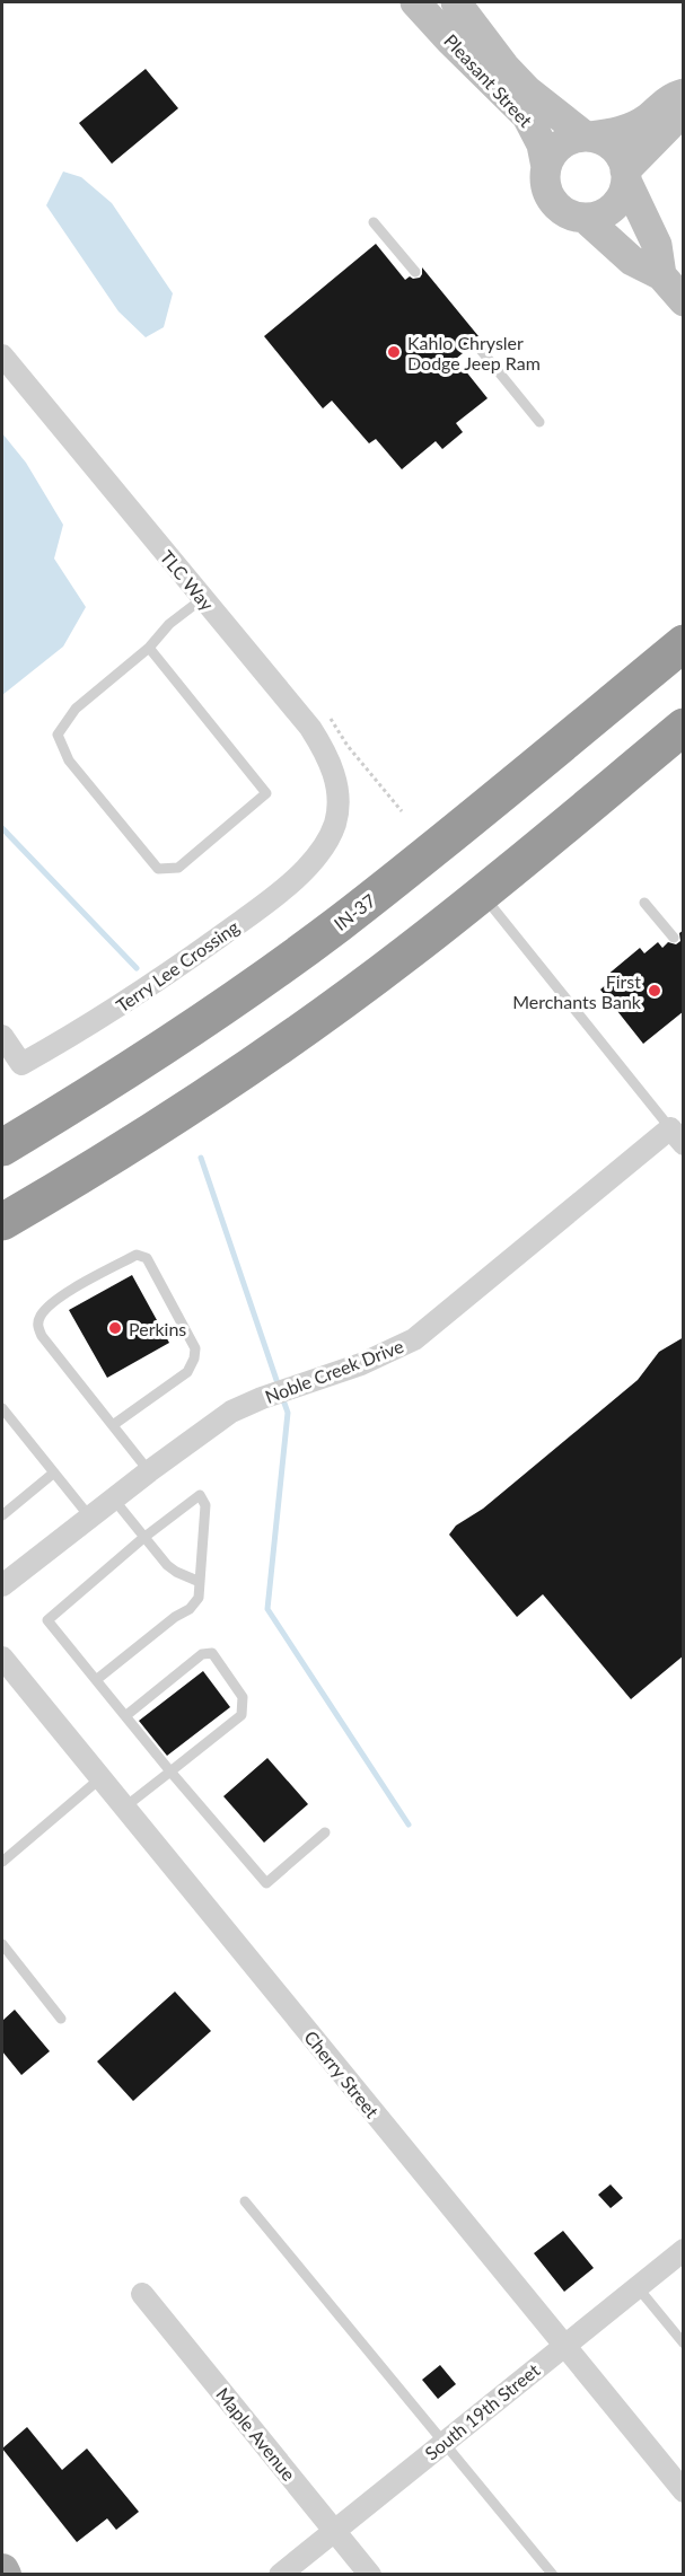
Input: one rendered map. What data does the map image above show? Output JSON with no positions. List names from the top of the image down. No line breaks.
{"streets":{"highway":["IN-37"],"street":["Pleasant Street","TLC Way","Terry Lee Crossing","Noble Creek Drive","Cherry Street","South 19th Street","Maple Avenue"]},"crossings":[["TLC Way","Terry Lee Crossing"],["Cherry Street","South 19th Street"],["South 19th Street","Maple Avenue"]],"places":["Kahlo Chrysler Dodge Jeep Ram","First Merchants Bank","Perkins"]}
